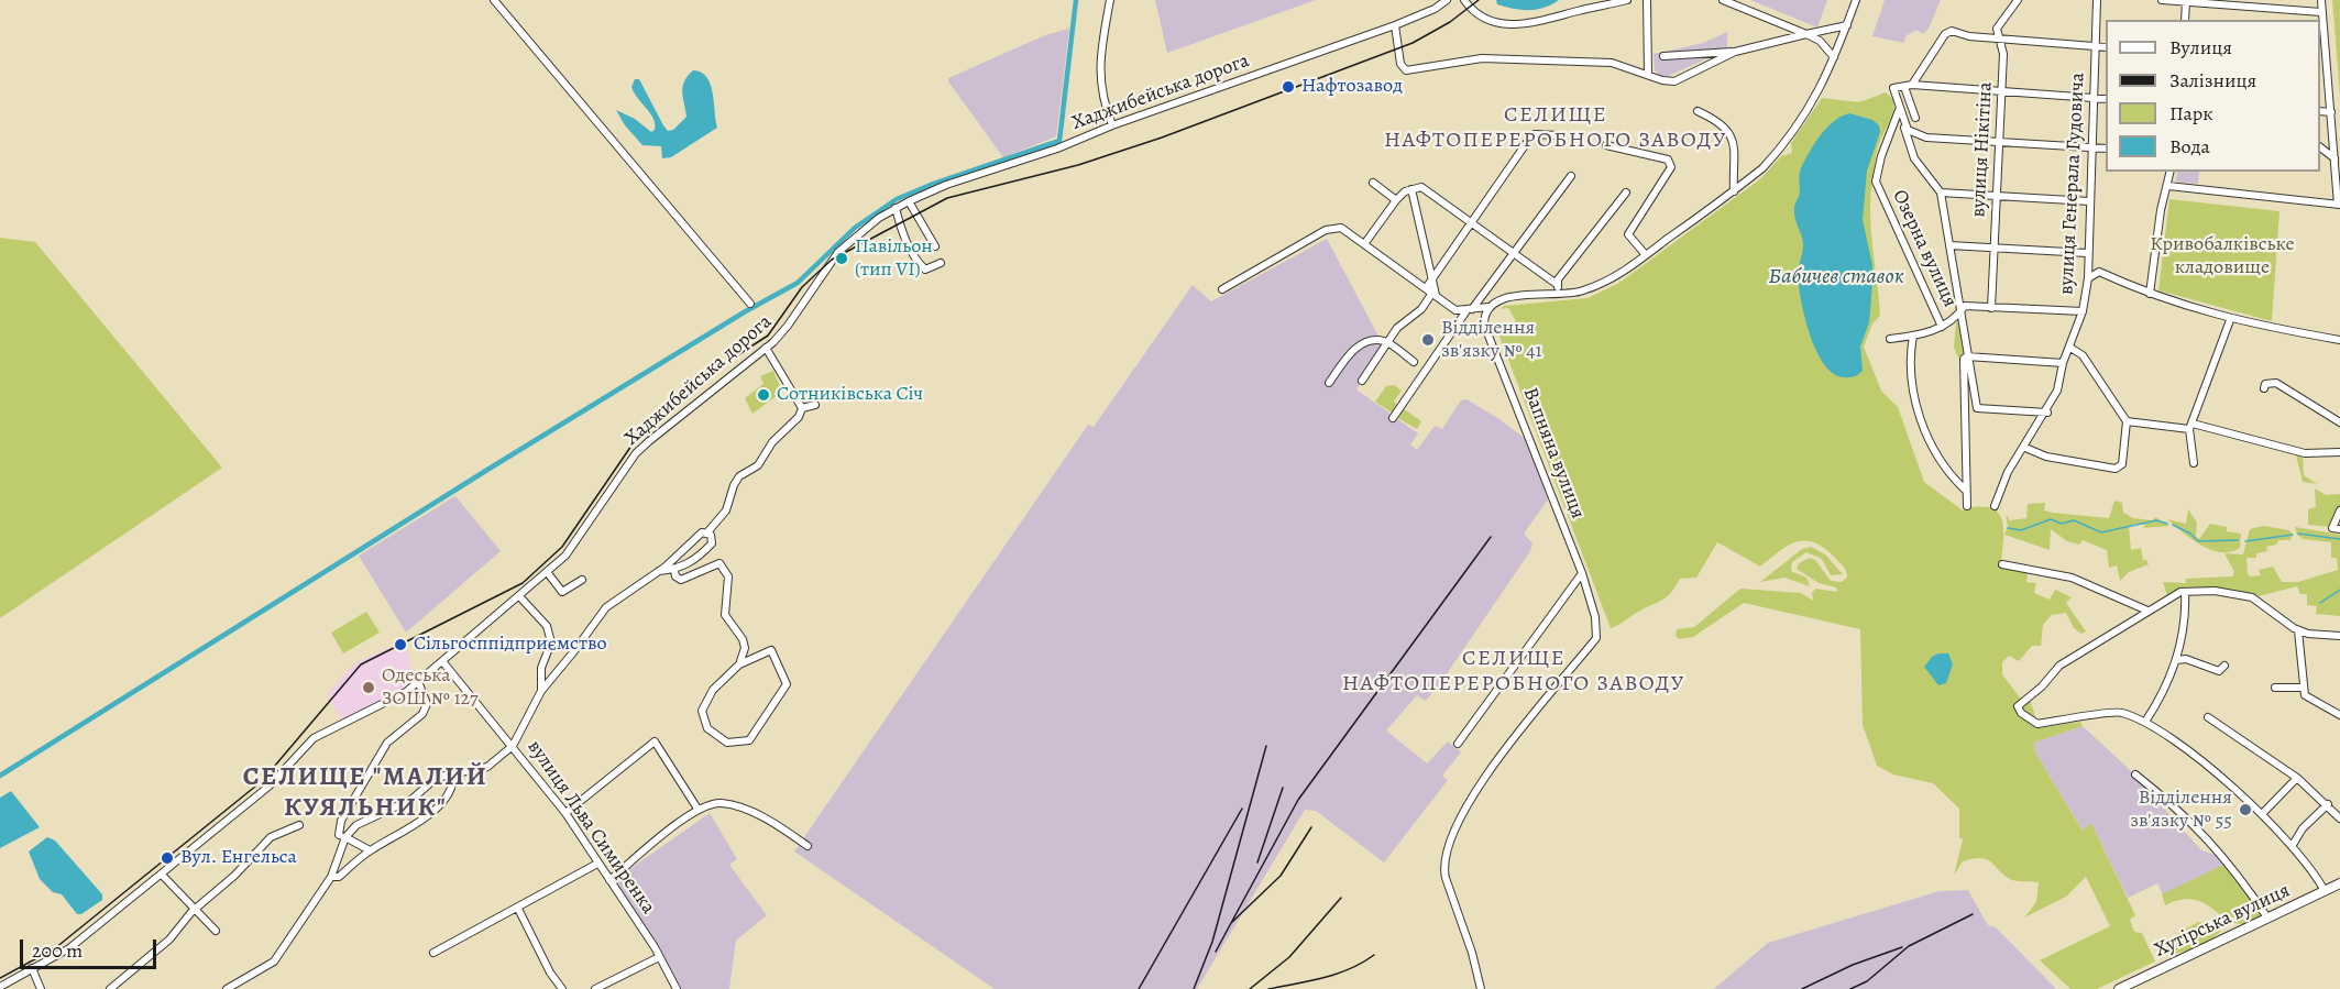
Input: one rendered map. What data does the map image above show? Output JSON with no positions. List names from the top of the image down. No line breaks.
{"streets":{"main road":["Хутірська вулиця"],"street":["Хаджибейська дорога","вулиця Нікітіна","вулиця Генерала Гудовича","Озерна вулиця","Вапняна вулиця","вулиця Льва Симиренка"]},"crossings":[["Хаджибейська дорога","вулиця Льва Симиренка"]],"districts":["СЕЛИЩЕ НАФТОПЕРЕРОБНОГО ЗАВОДУ","СЕЛИЩЕ НАФТОПЕРЕРОБНОГО ЗАВОДУ","СЕЛИЩЕ \"МАЛИЙ КУЯЛЬНИК\""],"water":["Бабичев ставок"],"parks":["Кривобалківське кладовище"],"places":["Нафтозавод","Павільон (тип VI)","Відділення зв'язку № 41","Сотниківська Січ","Сільгосппідприємство","Одеська ЗОШ № 127","Відділення зв'язку № 55","Вул. Енгельса"],"legend":["Вулиця","Залізниця","Парк","Вода"],"scale_bar":"200 m"}
